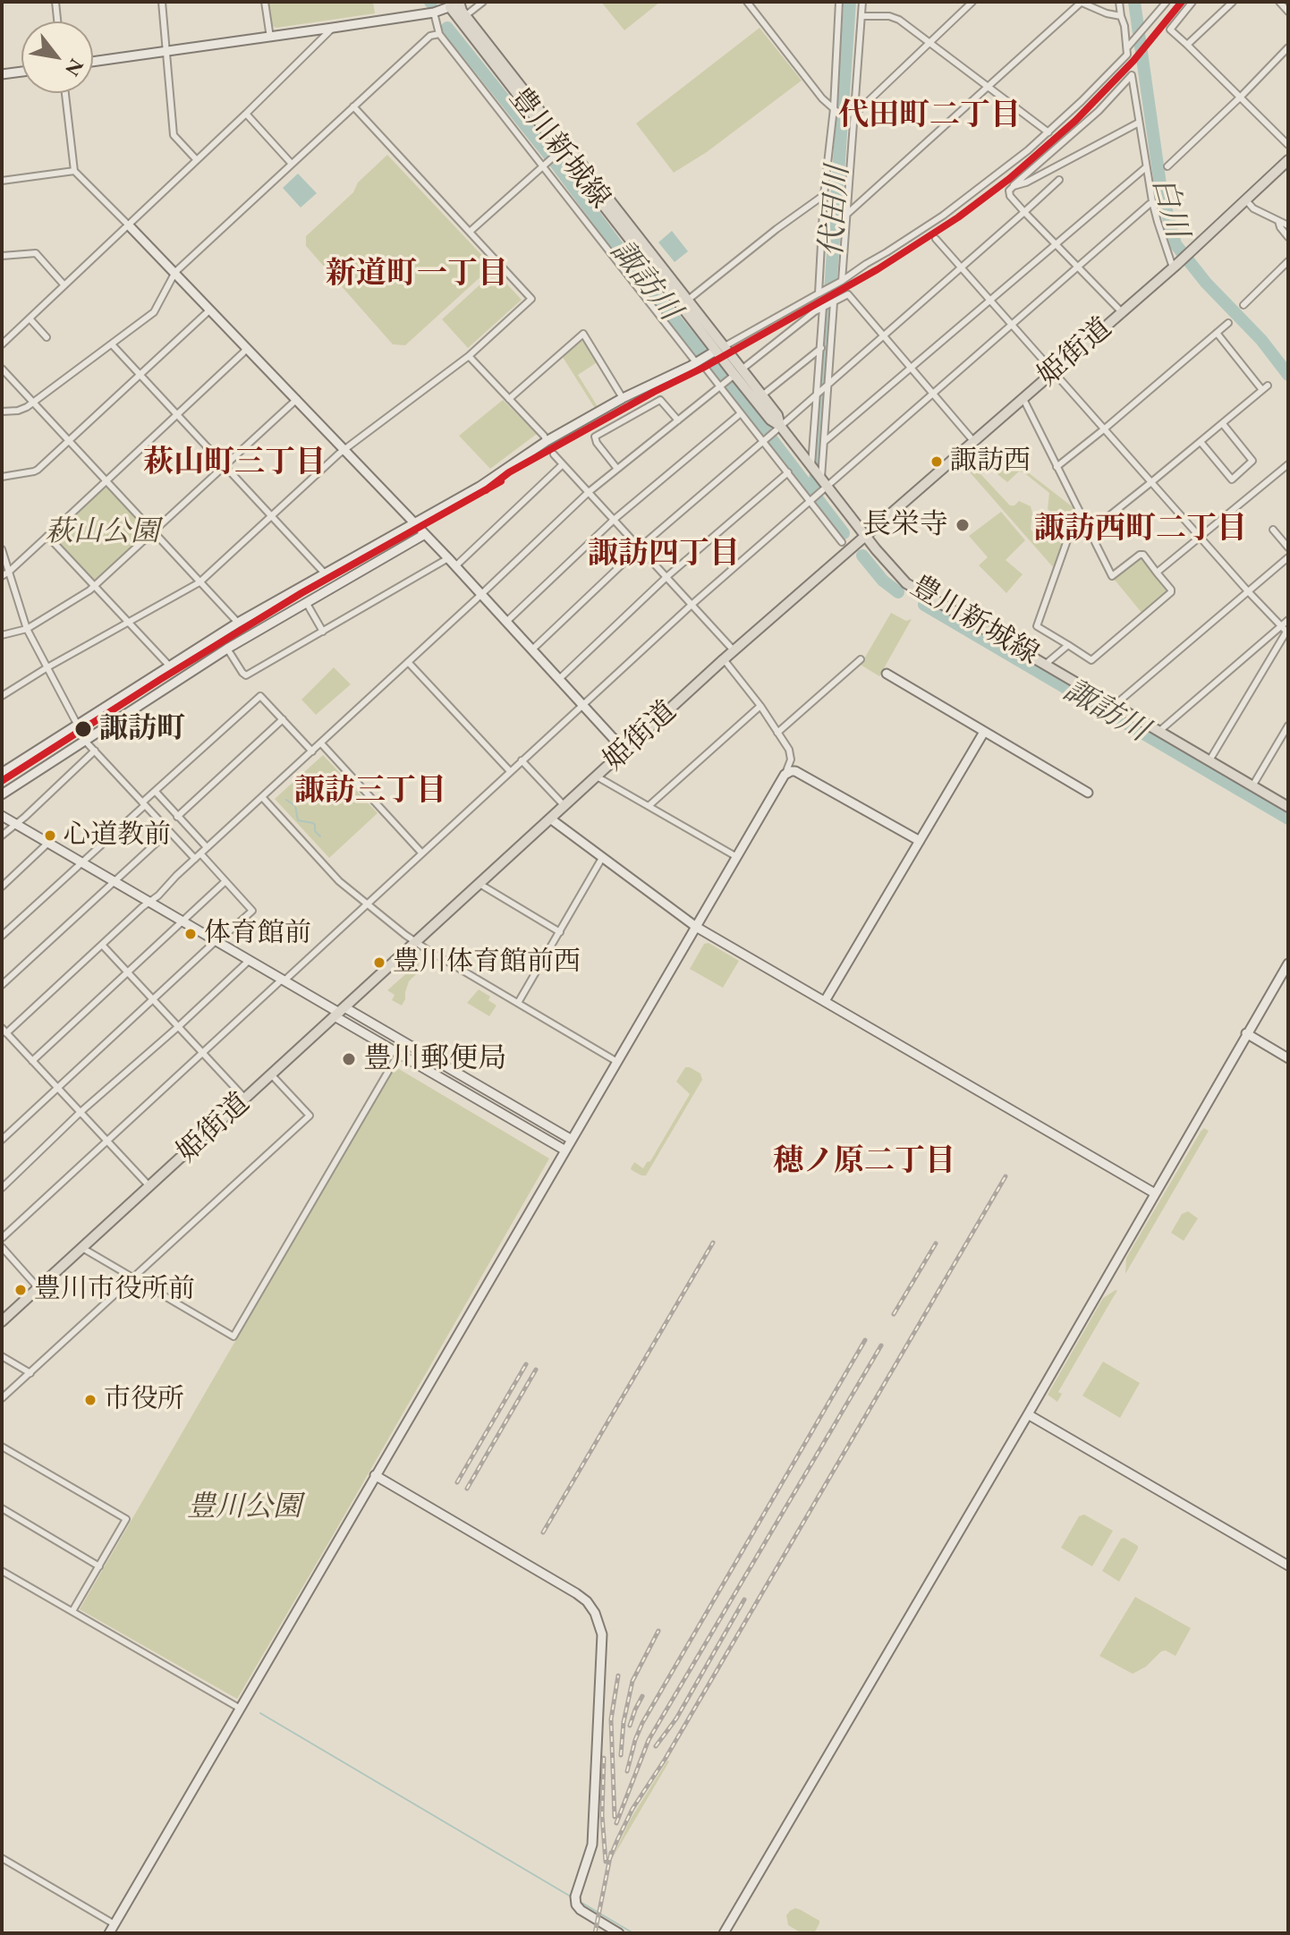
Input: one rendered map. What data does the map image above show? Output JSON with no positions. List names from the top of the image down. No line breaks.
{"streets":{"main road":["豊川新城線","姫街道"]},"crossings":[["豊川新城線","姫街道"]],"districts":["代田町二丁目","新道町一丁目","萩山町三丁目","諏訪西町二丁目","諏訪四丁目","諏訪三丁目","穂ノ原二丁目"],"water":["白川","代田川","諏訪川"],"parks":["萩山公園","豊川公園"],"places":["諏訪西","長栄寺","諏訪町","心道教前","体育館前","豊川体育館前西","豊川郵便局","豊川市役所前","市役所"],"north":"bottom right"}
